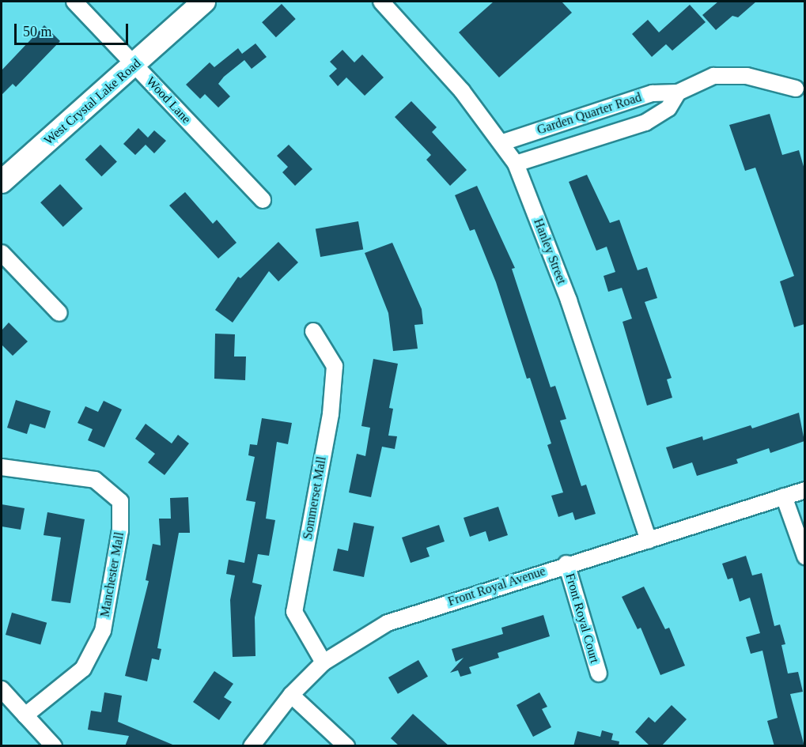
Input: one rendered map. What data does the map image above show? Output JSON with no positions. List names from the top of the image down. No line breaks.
{"streets":{"street":["Wood Lane","West Crystal Lake Road","Garden Quarter Road","Hanley Street","Sommerset Mall","Manchester Mall","Front Royal Avenue","Front Royal Court"]},"crossings":[["Wood Lane","West Crystal Lake Road"],["Garden Quarter Road","Hanley Street"],["Hanley Street","Front Royal Avenue"],["Sommerset Mall","Front Royal Avenue"],["Front Royal Avenue","Front Royal Court"]],"scale_bar":"50 m"}
